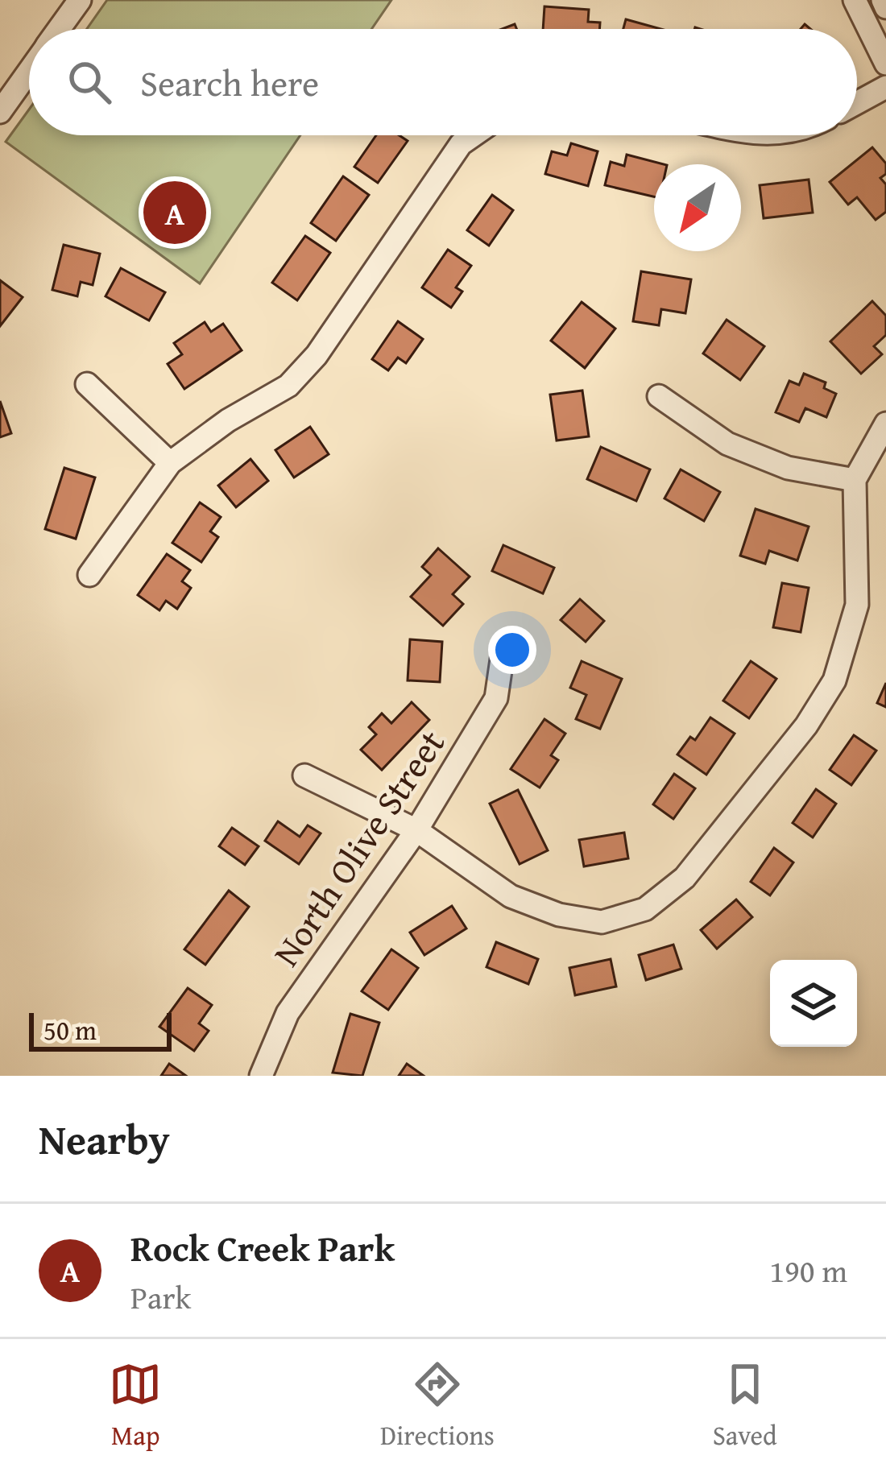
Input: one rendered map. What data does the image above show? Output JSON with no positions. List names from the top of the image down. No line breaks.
{"streets":{"street":["North Olive Street"]},"scale_bar":"50 m","north":"bottom left","page":{"search":"Search here","pins":"A","scale":"50 m","heading":"Nearby","list":[{"mark":"A","name":"Rock Creek Park","note":"Park","value":"190 m"}],"nav":["Map","Directions","Saved"]}}
